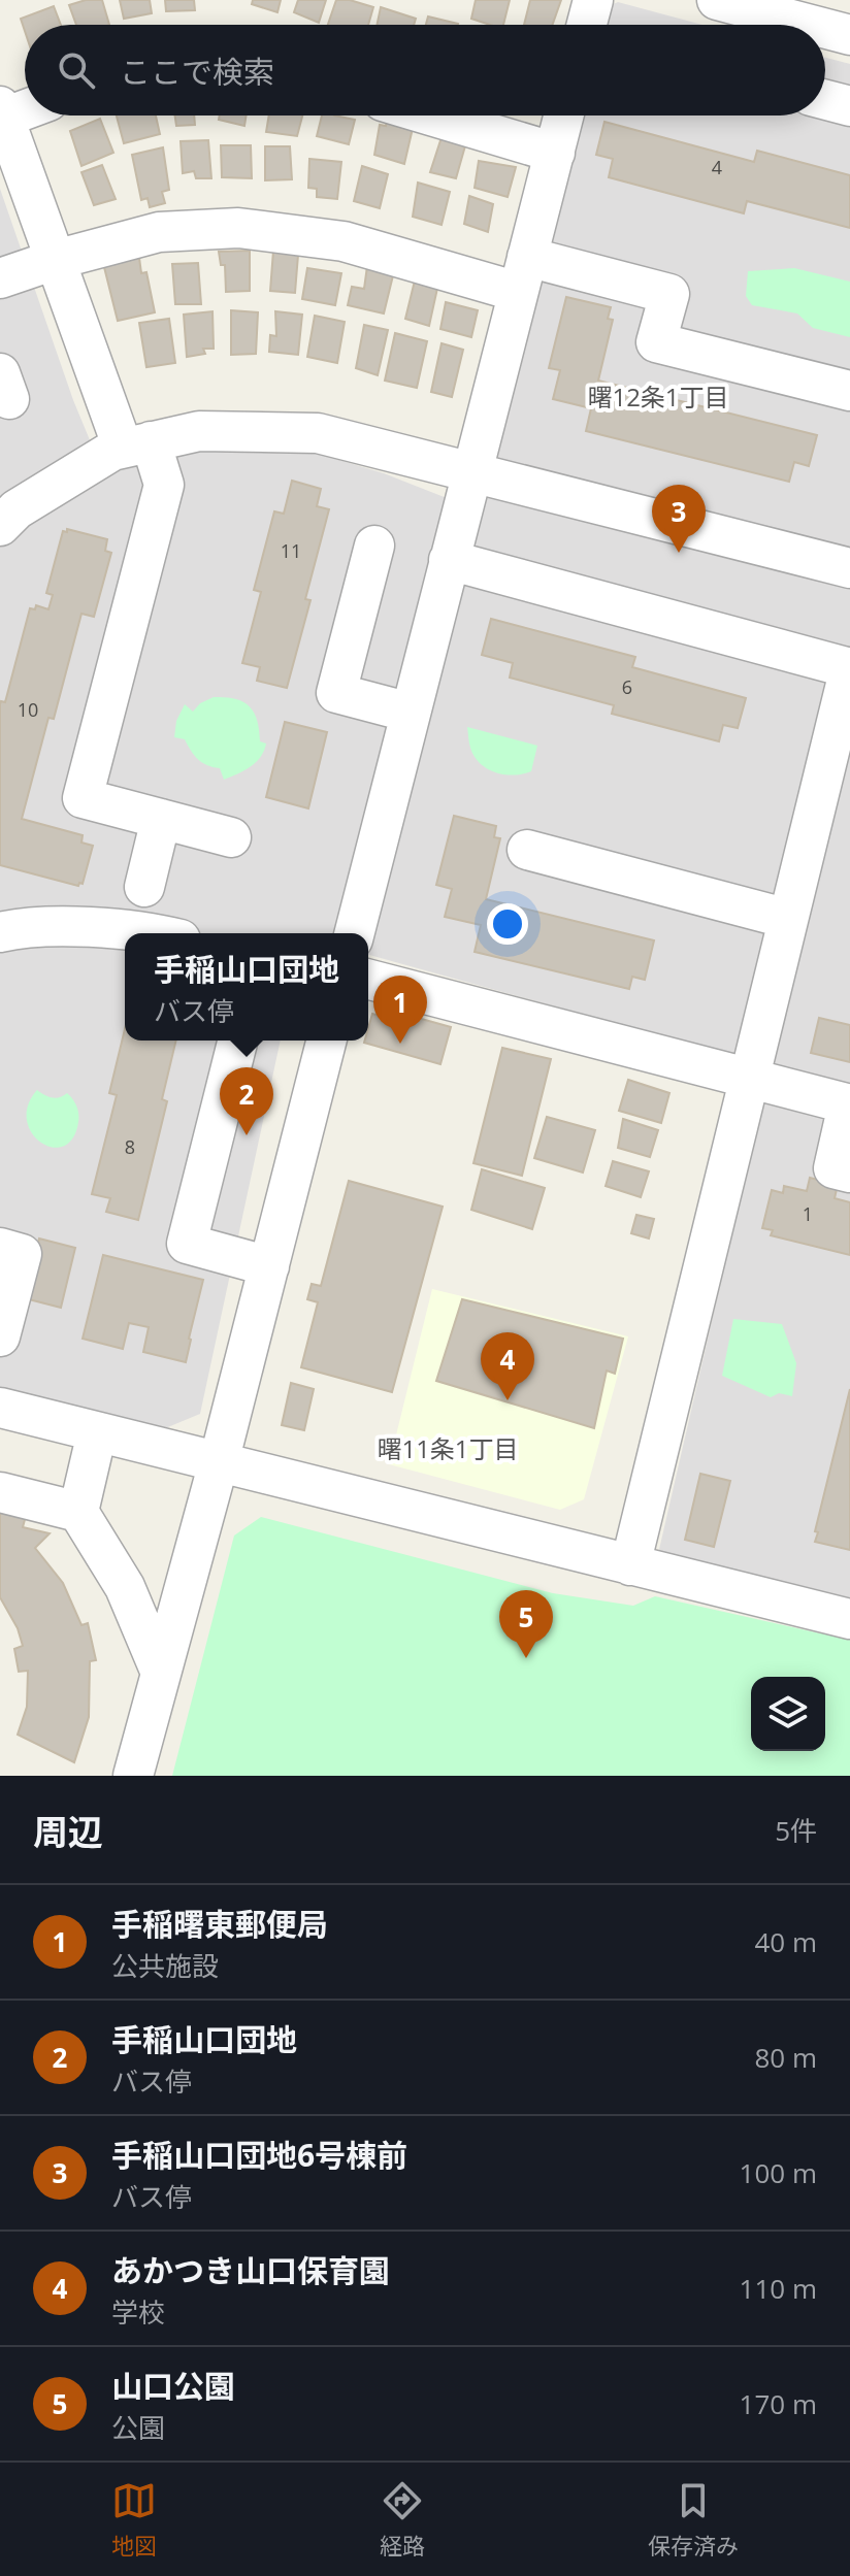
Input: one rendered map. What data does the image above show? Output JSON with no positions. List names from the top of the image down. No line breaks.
{"districts":["曙12条1丁目","曙11条1丁目"],"house_numbers":["4","11","6","10","8","1"],"page":{"search":"ここで検索","pins":["3","1","2","4","5"],"popup":["手稲山口団地","バス停"],"heading":["周辺","5件"],"list":[{"mark":"1","name":"手稲曙東郵便局","note":"公共施設","value":"40 m"},{"mark":"2","name":"手稲山口団地","note":"バス停","value":"80 m"},{"mark":"3","name":"手稲山口団地6号棟前","note":"バス停","value":"100 m"},{"mark":"4","name":"あかつき山口保育園","note":"学校","value":"110 m"},{"mark":"5","name":"山口公園","note":"公園","value":"170 m"}],"nav":["地図","経路","保存済み"]}}
